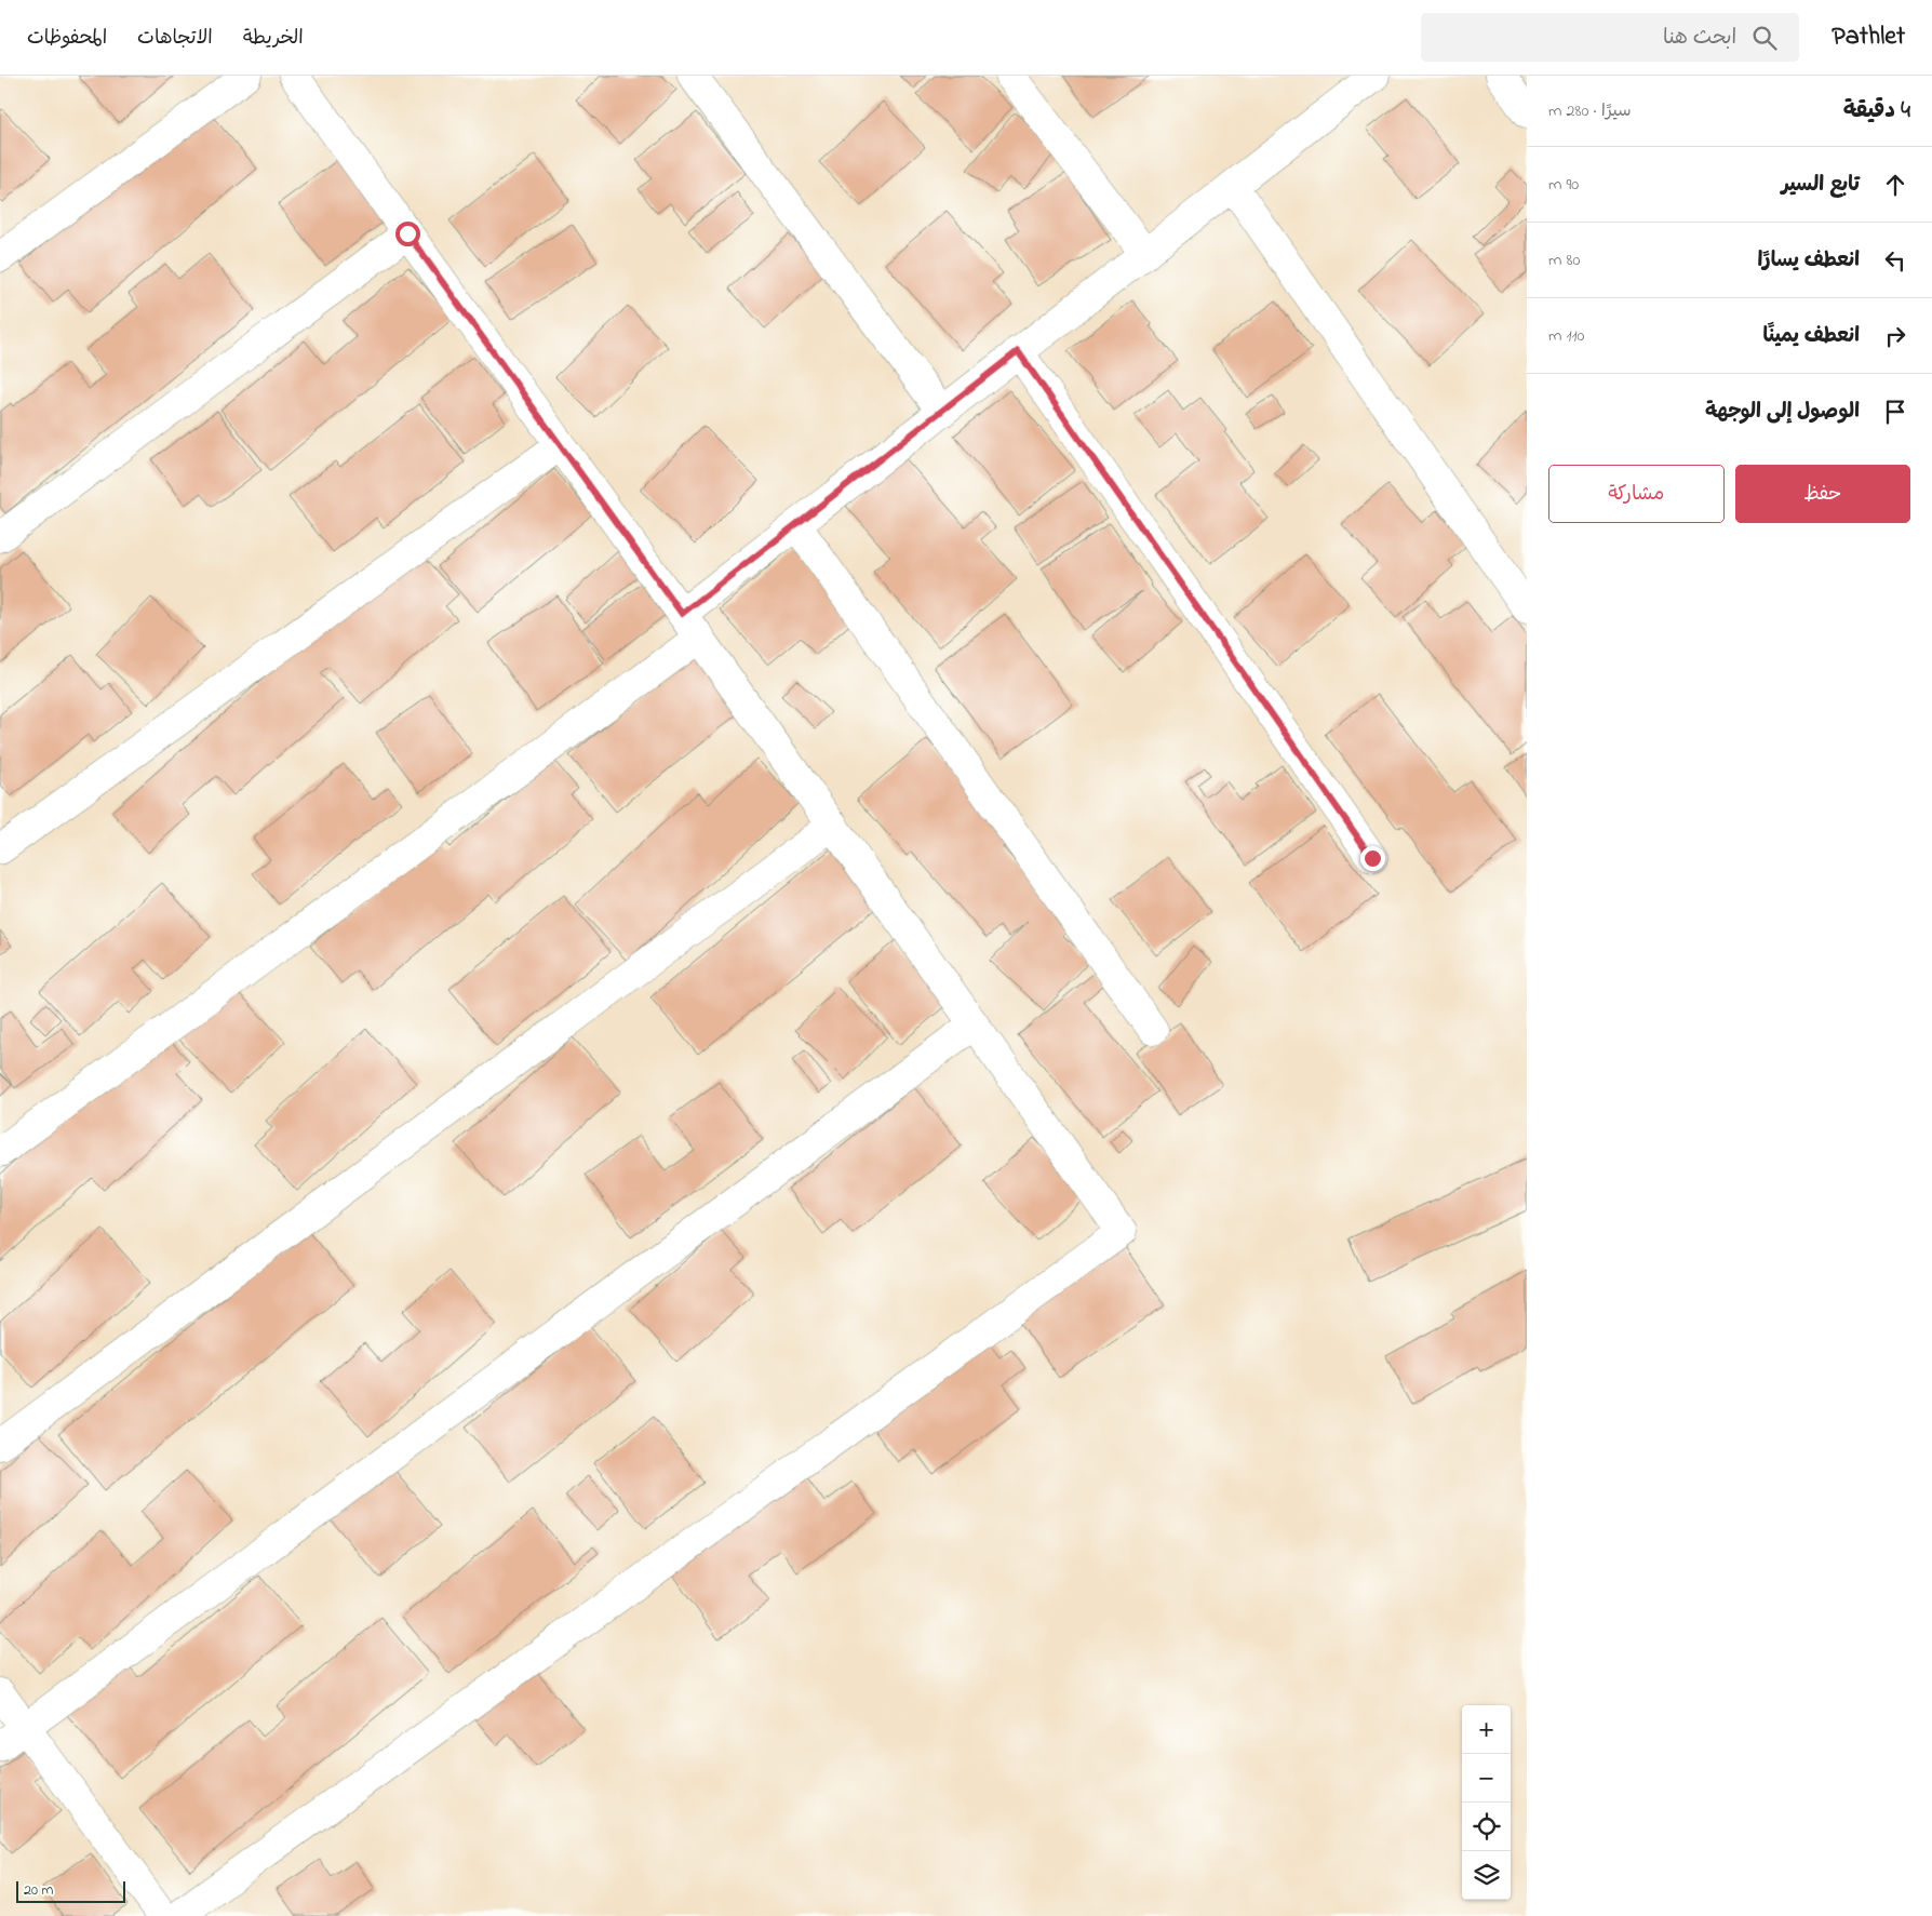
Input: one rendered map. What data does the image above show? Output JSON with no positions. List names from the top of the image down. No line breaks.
{"scale_bar":"20 m","page":{"header":"Pathlet","search":"ابحث هنا","nav":["الخريطة","الاتجاهات","المحفوظات"],"heading":["4 دقيقة","سيرًا · 280 m"],"list":[["تابع السير","90 m"],["انعطف يسارًا","80 m"],["انعطف يمينًا","110 m"],"الوصول إلى الوجهة"],"buttons":["حفظ","مشاركة"],"map_buttons":["+","−"],"scale":"20 m"}}
